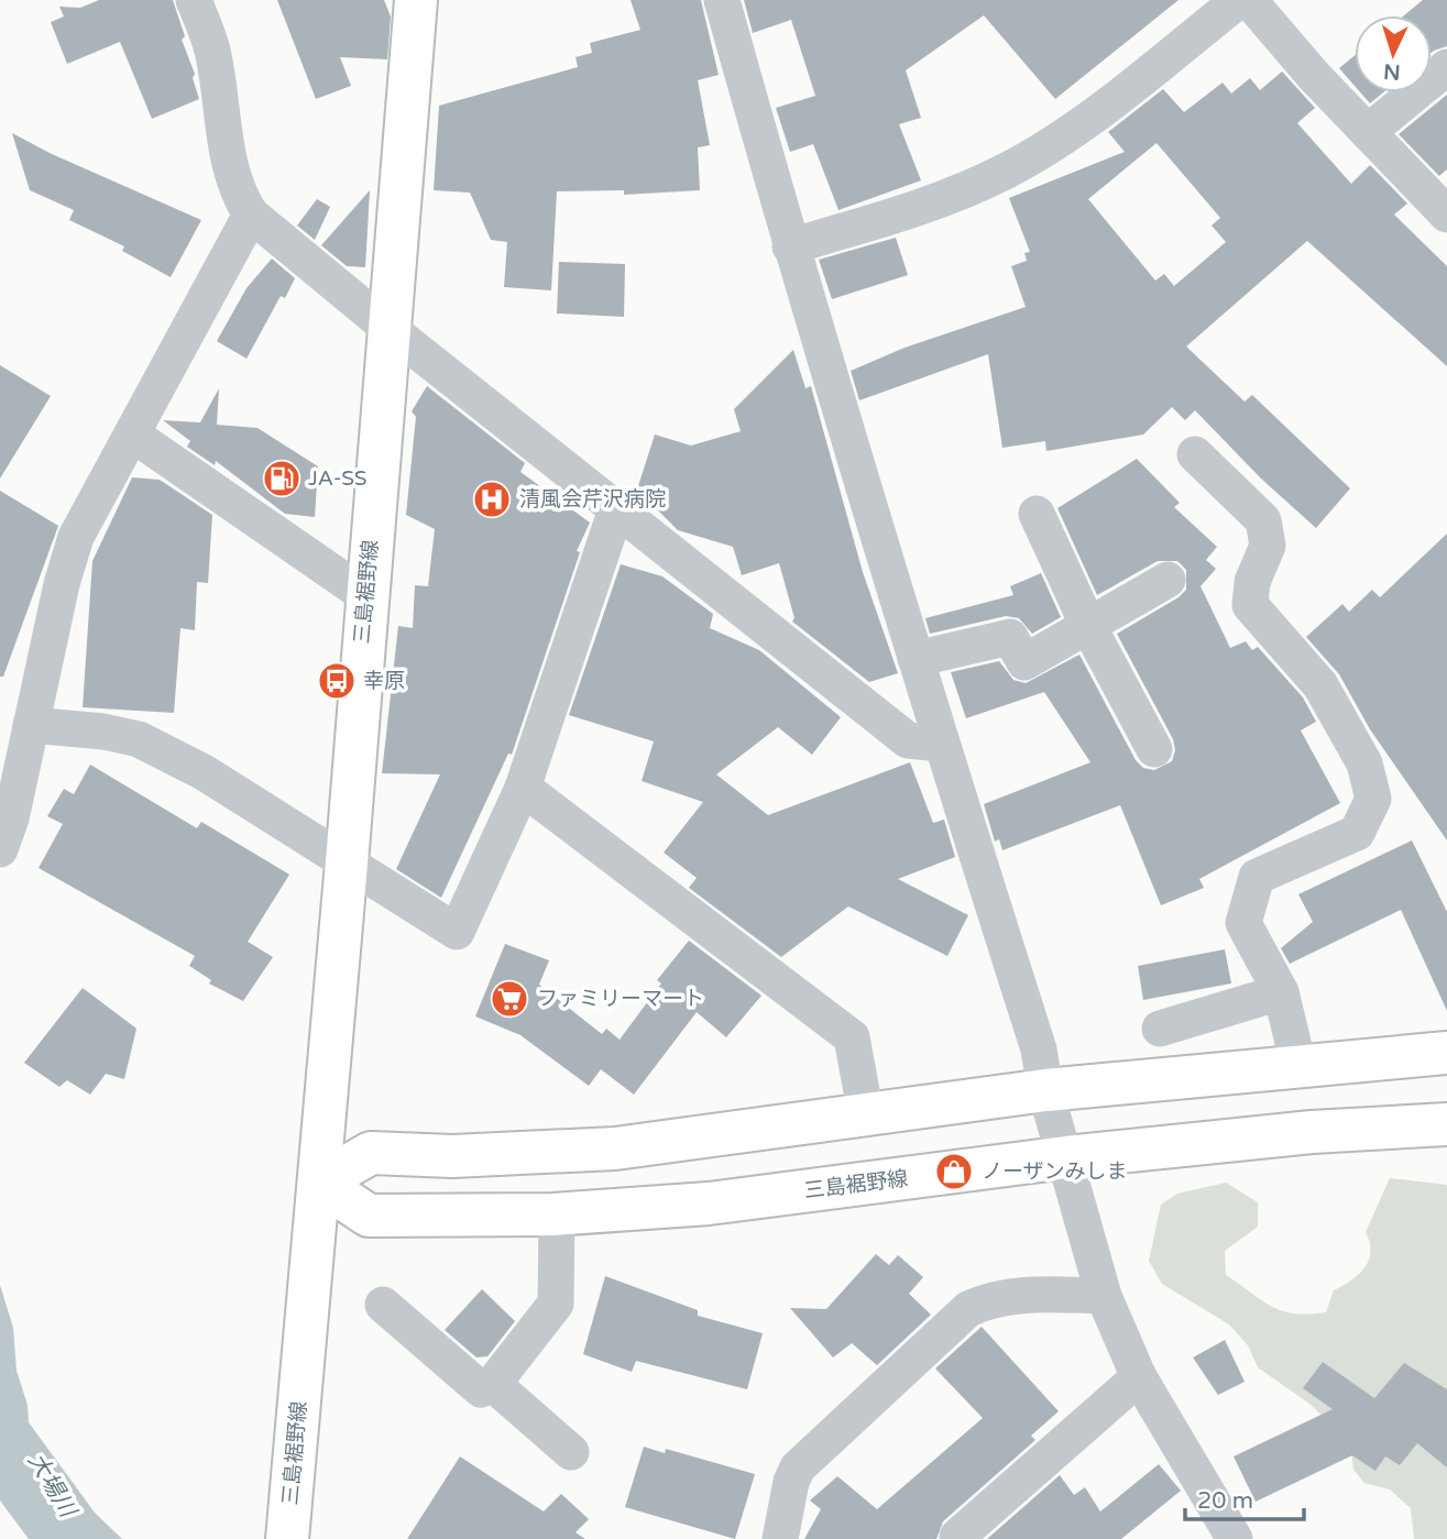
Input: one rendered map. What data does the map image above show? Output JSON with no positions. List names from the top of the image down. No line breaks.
{"streets":{"main road":["三島裾野線"]},"water":["大場川"],"places":{"fuel station":["JA-SS"],"hospital":["清風会芹沢病院"],"bus stop":["幸原"],"supermarket":["ファミリーマート"],"shop":["ノーザンみしま"]},"scale_bar":"20 m","north":"bottom"}
